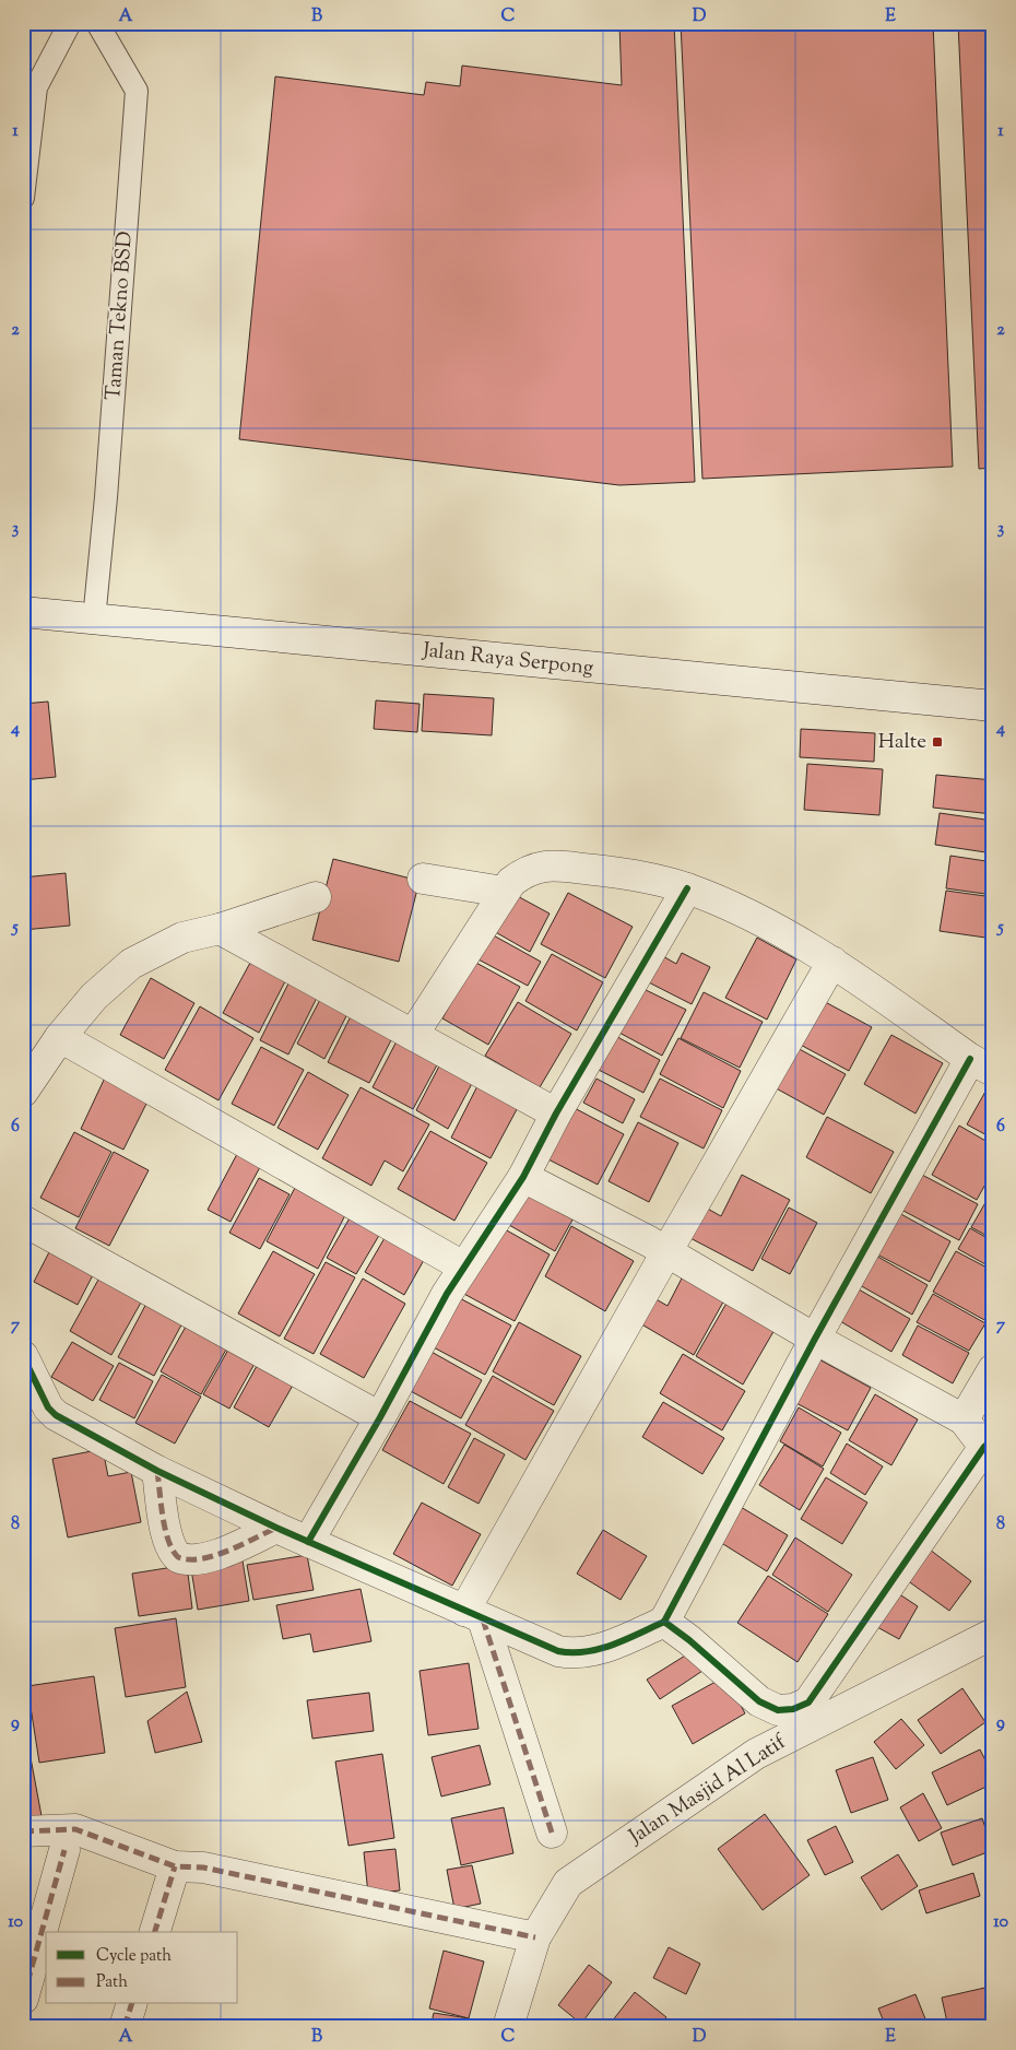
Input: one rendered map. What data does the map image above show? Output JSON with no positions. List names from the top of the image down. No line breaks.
{"streets":{"street":["Jalan Raya Serpong","Jalan Masjid Al Latif"],"lane":["Taman Tekno BSD"]},"crossings":[["Taman Tekno BSD","Jalan Raya Serpong"]],"places":{"transit":["Halte"]},"legend":["Cycle path","Path"],"grid":{"columns":["A","B","C","D","E"],"rows":["1","2","3","4","5","6","7","8","9","10"]}}
